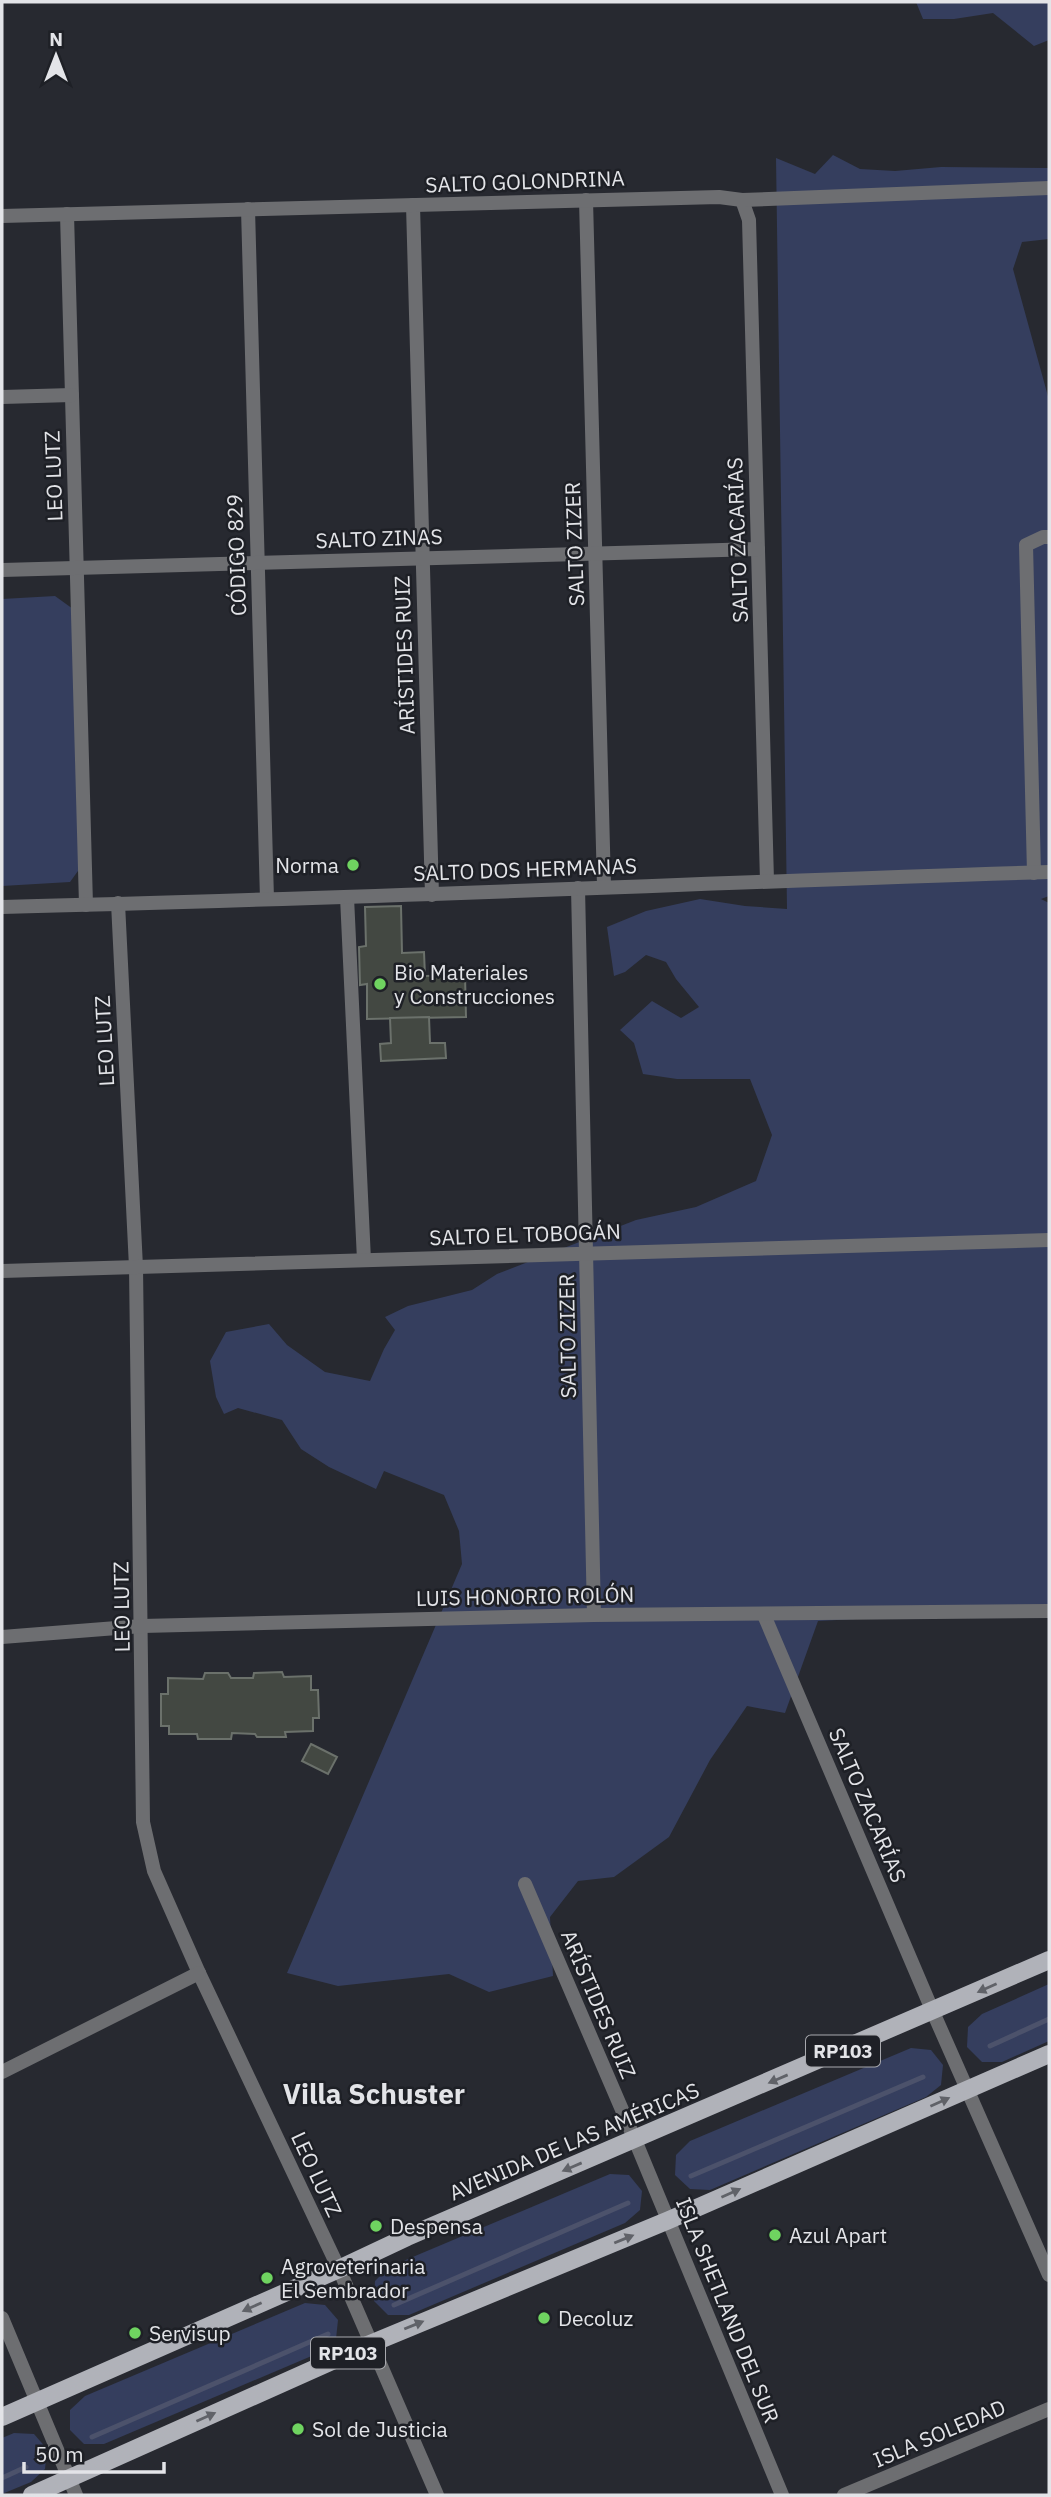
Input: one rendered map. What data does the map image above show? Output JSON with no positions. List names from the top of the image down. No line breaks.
{"streets":{"main road":["RP103","AVENIDA DE LAS AMÉRICAS"],"street":["SALTO GOLONDRINA","LEO LUTZ","SALTO ZINAS","SALTO ZACARÍAS","SALTO ZIZER","CÓDIGO 829","ARÍSTIDES RUIZ","SALTO DOS HERMANAS","SALTO EL TOBOGÁN","LUIS HONORIO ROLÓN","ISLA SHETLAND DEL SUR","ISLA SOLEDAD"]},"crossings":[["SALTO GOLONDRINA","LEO LUTZ"],["SALTO GOLONDRINA","SALTO ZACARÍAS"],["SALTO GOLONDRINA","SALTO ZIZER"],["SALTO GOLONDRINA","CÓDIGO 829"],["SALTO GOLONDRINA","ARÍSTIDES RUIZ"],["LEO LUTZ","SALTO ZINAS"],["LEO LUTZ","SALTO DOS HERMANAS"],["LEO LUTZ","SALTO EL TOBOGÁN"],["LEO LUTZ","LUIS HONORIO ROLÓN"],["LEO LUTZ","RP103"],["LEO LUTZ","AVENIDA DE LAS AMÉRICAS"],["SALTO ZINAS","SALTO ZACARÍAS"],["SALTO ZINAS","SALTO ZIZER"],["SALTO ZINAS","CÓDIGO 829"],["SALTO ZINAS","ARÍSTIDES RUIZ"],["SALTO ZACARÍAS","SALTO DOS HERMANAS"],["SALTO ZACARÍAS","LUIS HONORIO ROLÓN"],["SALTO ZACARÍAS","RP103"],["SALTO ZACARÍAS","AVENIDA DE LAS AMÉRICAS"],["SALTO ZIZER","SALTO DOS HERMANAS"],["SALTO ZIZER","SALTO EL TOBOGÁN"],["SALTO ZIZER","LUIS HONORIO ROLÓN"],["CÓDIGO 829","SALTO DOS HERMANAS"],["ARÍSTIDES RUIZ","SALTO DOS HERMANAS"],["ARÍSTIDES RUIZ","AVENIDA DE LAS AMÉRICAS"],["ARÍSTIDES RUIZ","ISLA SHETLAND DEL SUR"],["RP103","ISLA SHETLAND DEL SUR"],["AVENIDA DE LAS AMÉRICAS","ISLA SHETLAND DEL SUR"]],"districts":["Villa Schuster"],"places":["Norma","Bio Materiales y Construcciones","Despensa","Azul Apart","Agroveterinaria El Sembrador","Decoluz","Servisup","Sol de Justicia"],"scale_bar":"50 m","north":"top"}
